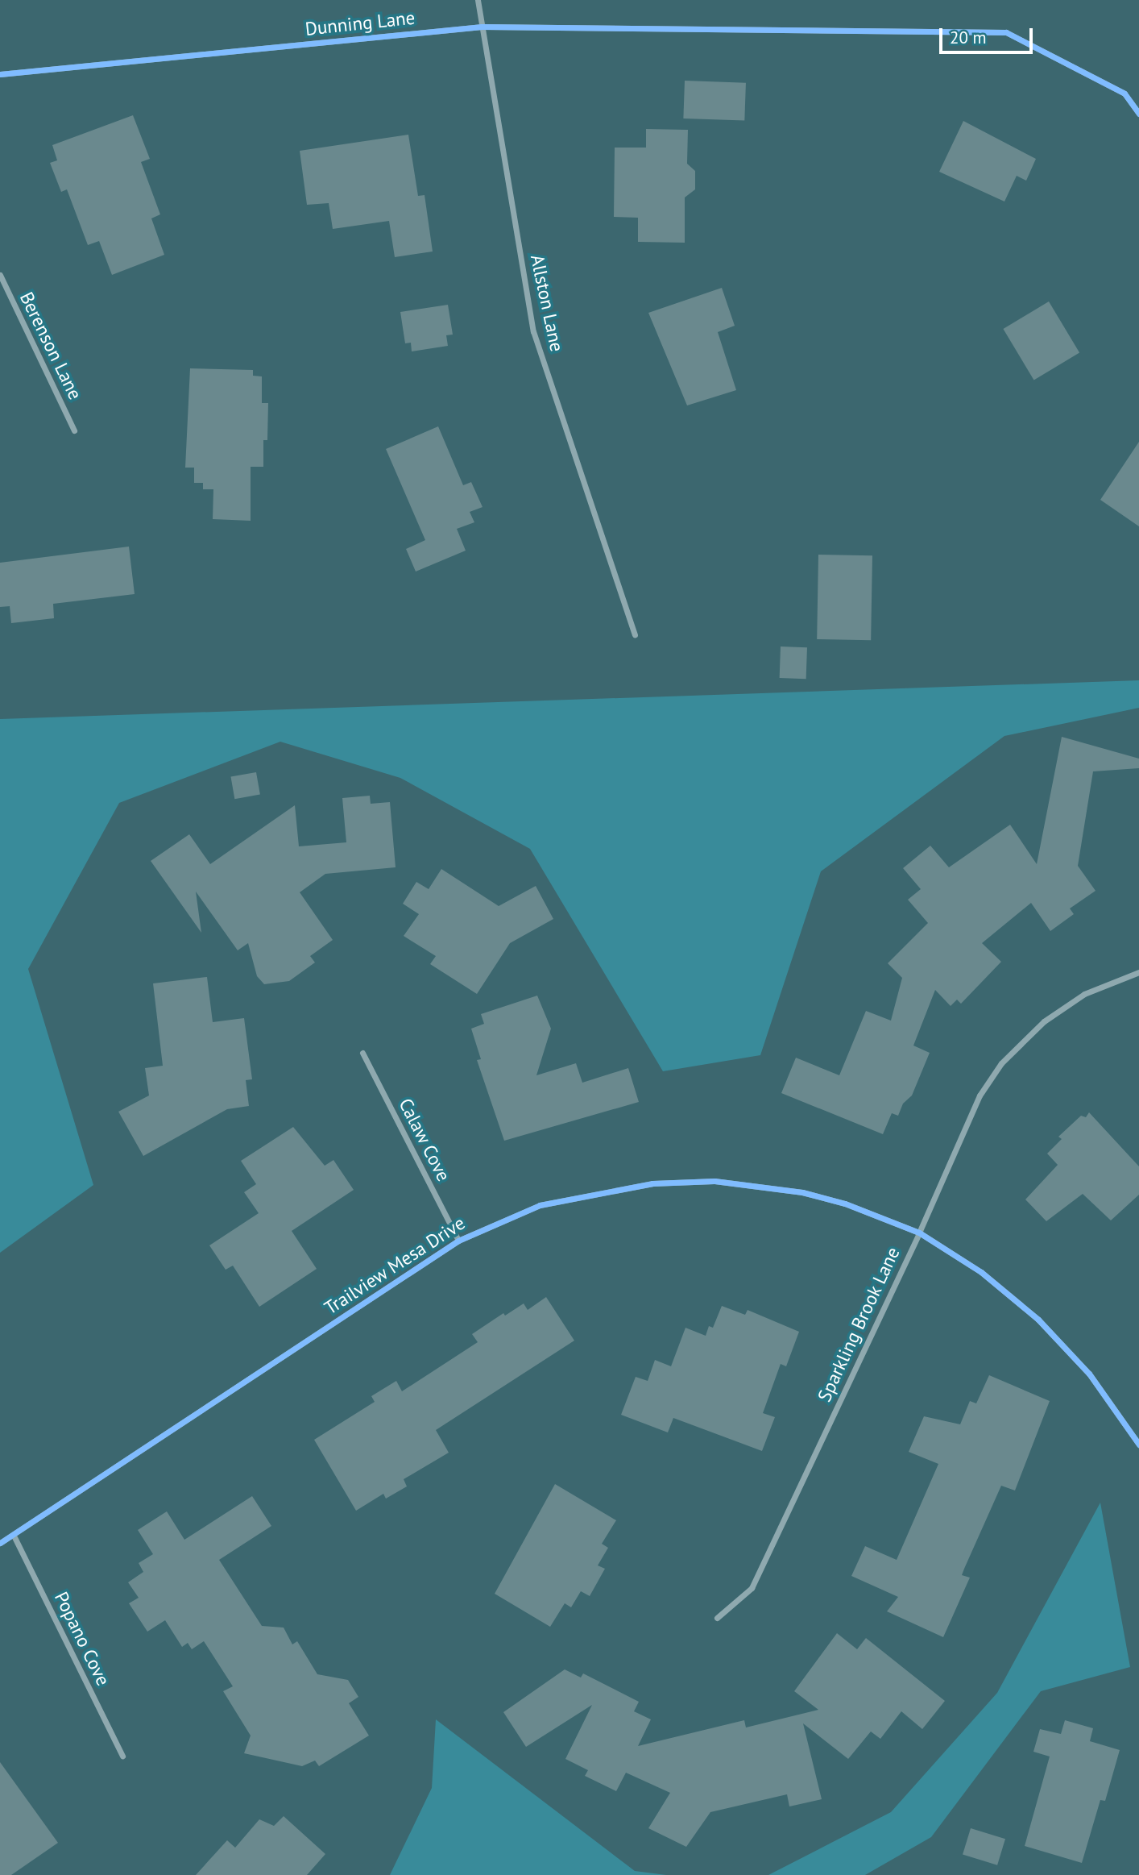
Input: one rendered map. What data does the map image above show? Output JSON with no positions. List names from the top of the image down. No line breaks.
{"streets":{"street":["Dunning Lane","Allston Lane","Berenson Lane","Calaw Cove","Trailview Mesa Drive","Sparkling Brook Lane","Popano Cove"]},"crossings":[["Dunning Lane","Allston Lane"],["Calaw Cove","Trailview Mesa Drive"],["Trailview Mesa Drive","Sparkling Brook Lane"],["Trailview Mesa Drive","Popano Cove"]],"scale_bar":"20 m"}
